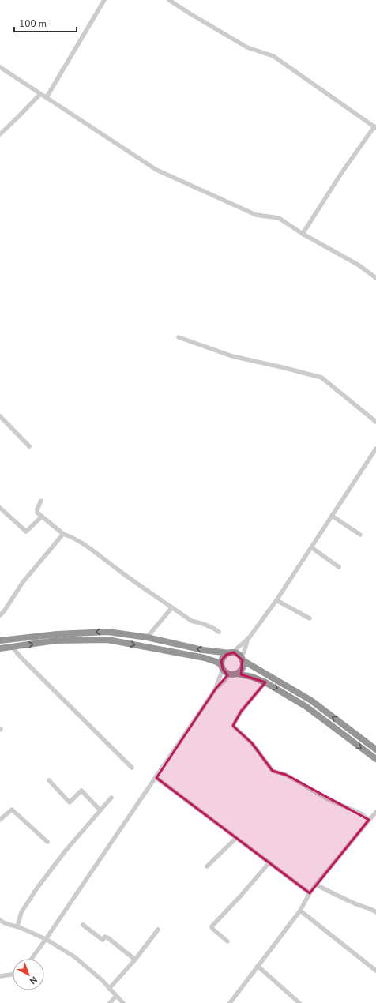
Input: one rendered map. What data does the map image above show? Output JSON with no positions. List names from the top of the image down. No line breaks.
{"scale_bar":"100 m","north":"bottom right"}
